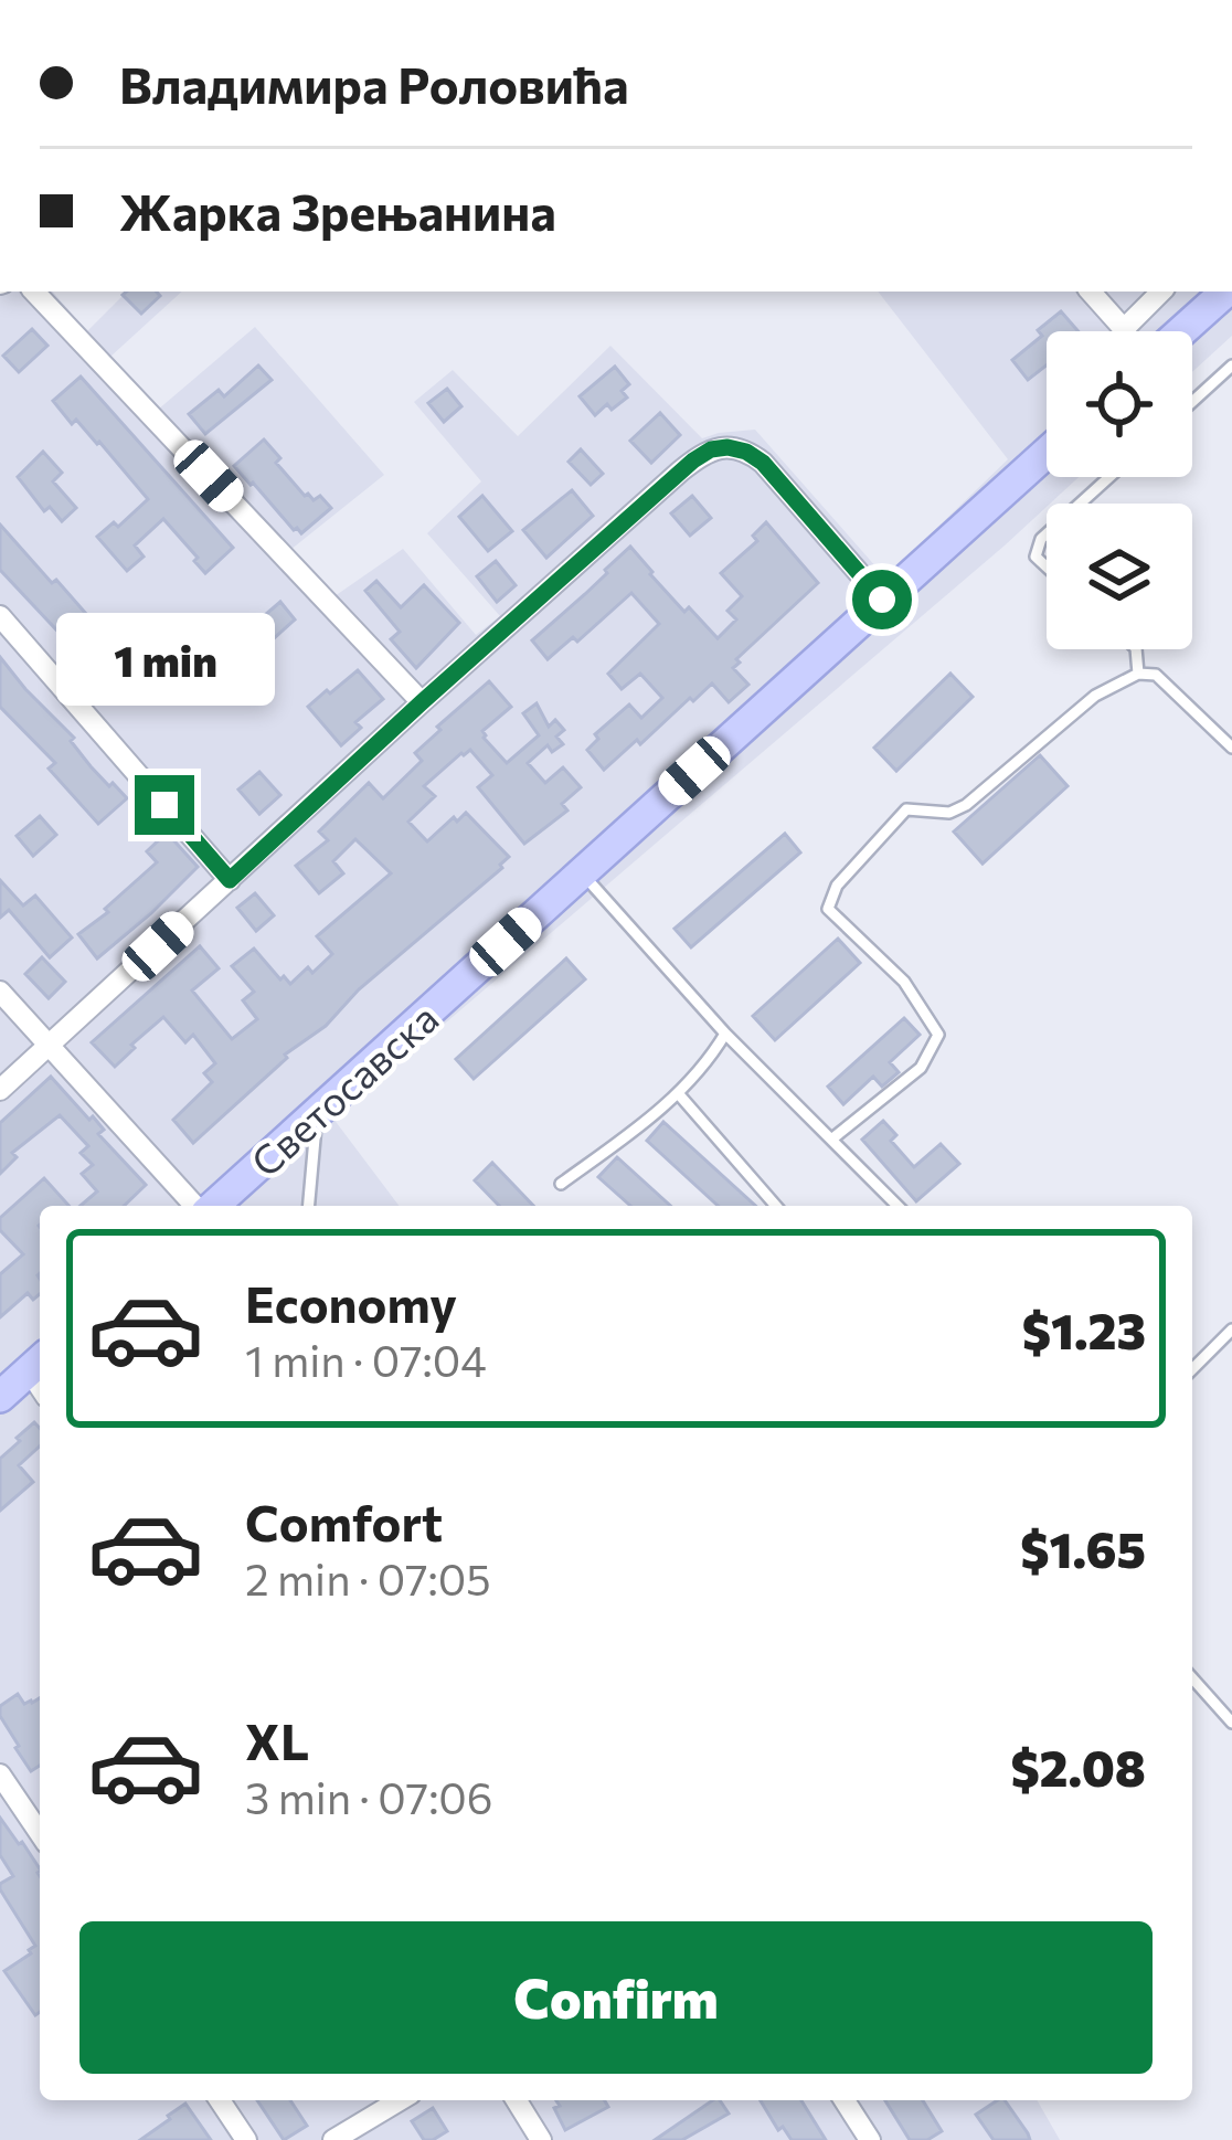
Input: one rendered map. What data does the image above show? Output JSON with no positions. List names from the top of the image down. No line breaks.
{"streets":{"main road":["Светосавска"]},"page":{"banner":["Владимира Роловића","Жарка Зрењанина"],"bubble":"1 min","list":[{"name":"Economy","note":"1 min · 07:04","value":"$1.23"},{"name":"Comfort","note":"2 min · 07:05","value":"$1.65"},{"name":"XL","note":"3 min · 07:06","value":"$2.08"}],"buttons":"Confirm"}}
